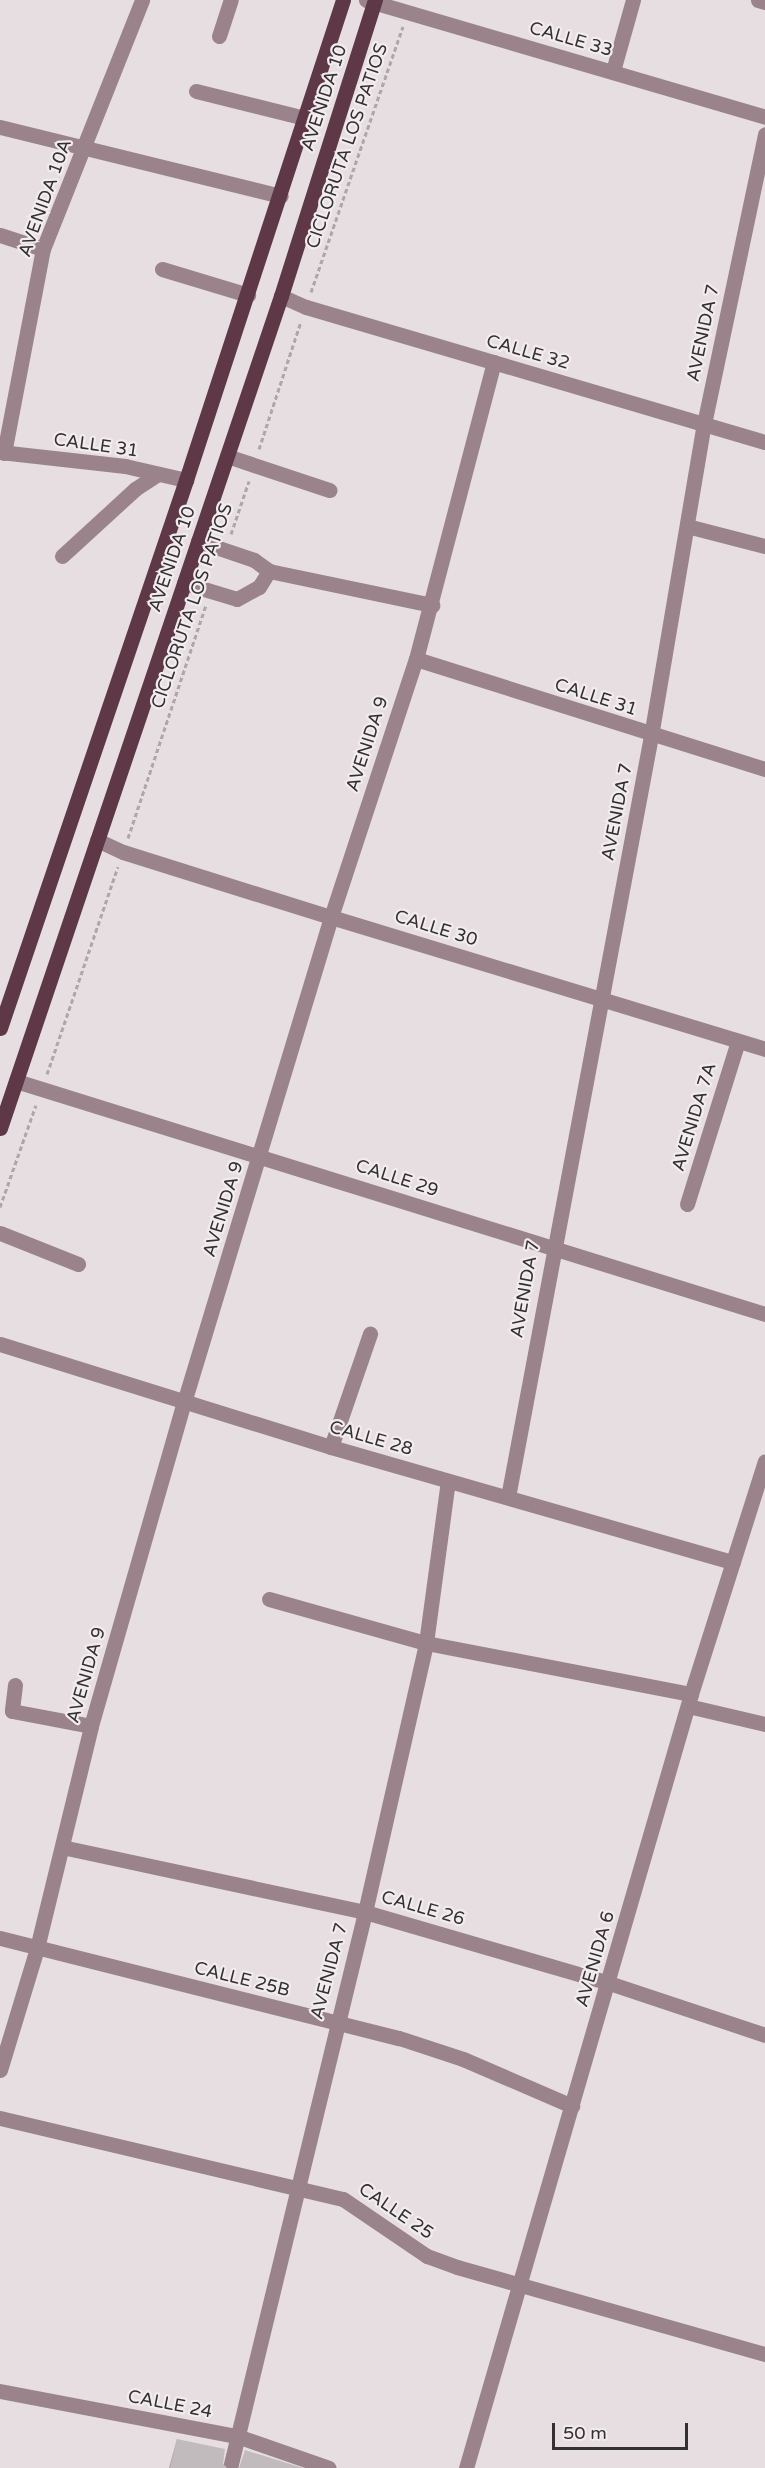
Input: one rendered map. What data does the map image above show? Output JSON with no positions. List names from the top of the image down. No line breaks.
{"streets":{"main road":["AVENIDA 10"],"street":["CALLE 33","AVENIDA 10A","AVENIDA 7","CALLE 32","CALLE 31","AVENIDA 9","CALLE 30","AVENIDA 7A","CALLE 29","CALLE 28","CALLE 26","AVENIDA 6","CALLE 25B","CALLE 25","CALLE 24"],"path":["CICLORUTA LOS PATIOS"]},"crossings":[["CALLE 33","AVENIDA 10"],["CALLE 33","CICLORUTA LOS PATIOS"],["AVENIDA 10","CALLE 32"],["AVENIDA 10","CALLE 31"],["AVENIDA 10","CALLE 30"],["AVENIDA 10","CALLE 29"],["CICLORUTA LOS PATIOS","CALLE 32"],["CICLORUTA LOS PATIOS","CALLE 30"],["CICLORUTA LOS PATIOS","CALLE 29"],["AVENIDA 10A","CALLE 31"],["AVENIDA 7","CALLE 32"],["AVENIDA 7","CALLE 31"],["AVENIDA 7","CALLE 30"],["AVENIDA 7","CALLE 29"],["AVENIDA 7","CALLE 28"],["AVENIDA 7","CALLE 26"],["AVENIDA 7","CALLE 25B"],["AVENIDA 7","CALLE 25"],["AVENIDA 7","CALLE 24"],["CALLE 32","AVENIDA 9"],["CALLE 31","AVENIDA 9"],["AVENIDA 9","CALLE 30"],["AVENIDA 9","CALLE 29"],["AVENIDA 9","CALLE 28"],["AVENIDA 9","CALLE 26"],["AVENIDA 9","CALLE 25B"],["CALLE 30","AVENIDA 7A"],["CALLE 28","AVENIDA 6"],["CALLE 26","AVENIDA 6"],["AVENIDA 6","CALLE 25B"],["AVENIDA 6","CALLE 25"]],"scale_bar":"50 m"}
